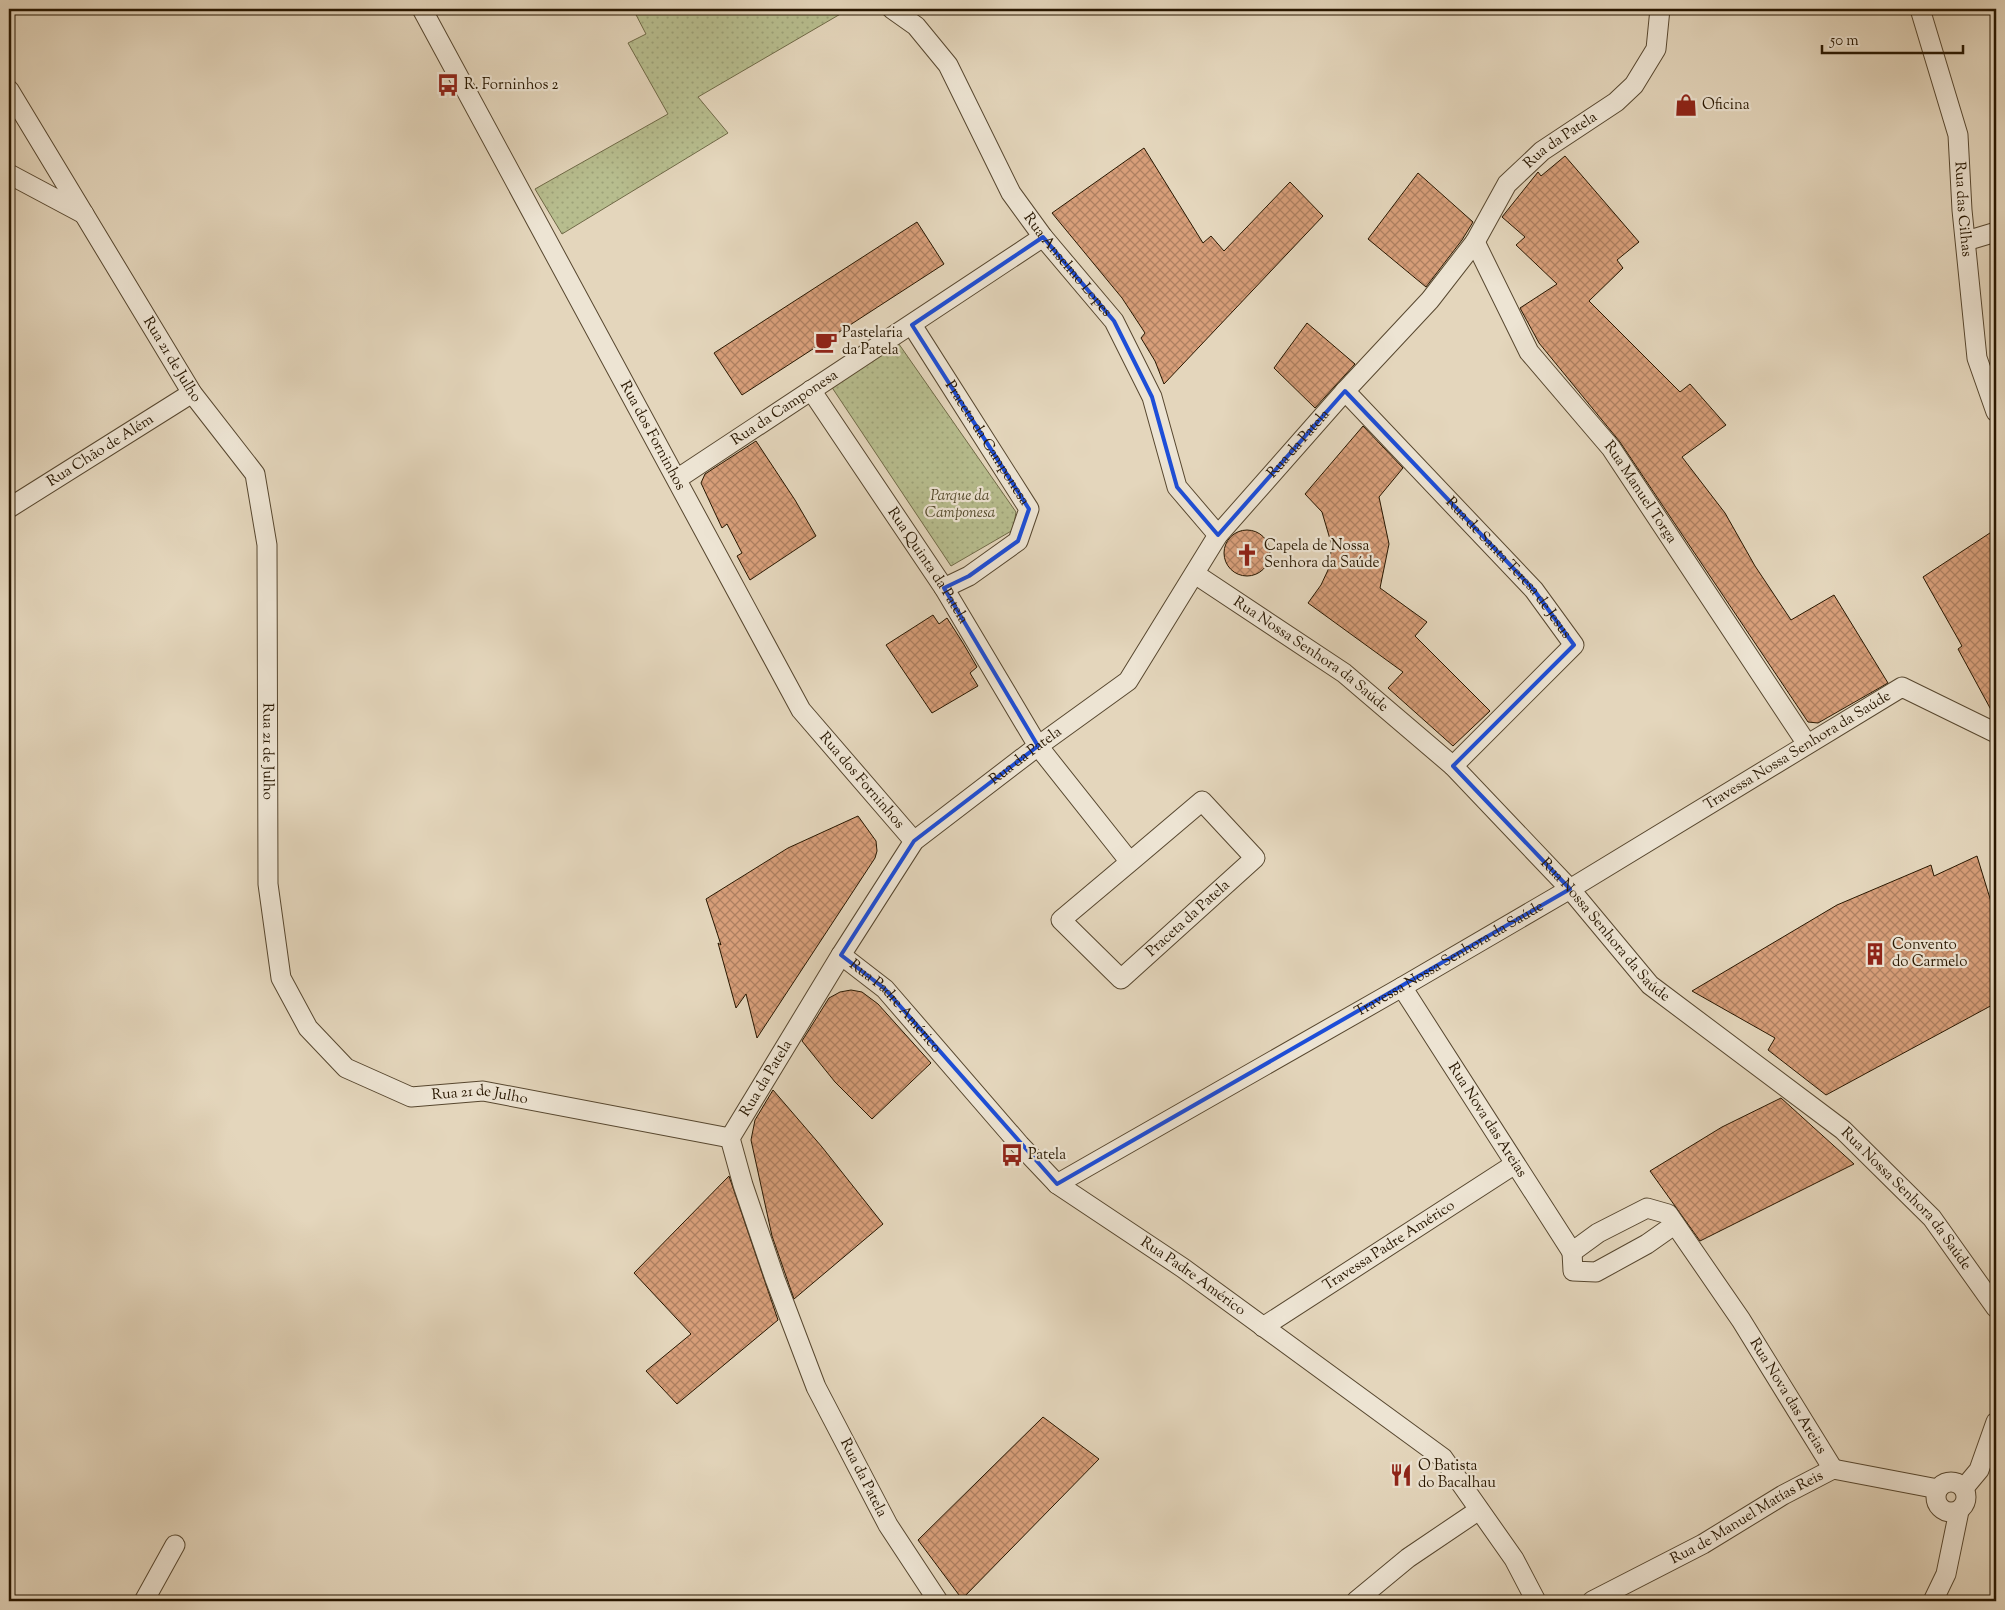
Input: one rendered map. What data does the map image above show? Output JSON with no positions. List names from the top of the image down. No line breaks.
{"streets":{"street":["Rua da Patela","Rua das Cilhas","Rua Anselmo Lopes","Rua 21 de Julho","Rua da Camponesa","Rua dos Forninhos","Praceta da Camponesa","Rua Chão de Além","Rua Manuel Torga","Rua Quinta da Patela","Rua de Santa Teresa de Jesus","Rua Nossa Senhora da Saúde","Travessa Nossa Senhora da Saúde","Praceta da Patela","Rua Padre Américo","Rua Nova das Areias","Travessa Padre Américo","Rua de Manuel Matías Reis"]},"crossings":[["Rua da Patela","Rua Anselmo Lopes"],["Rua da Patela","Rua 21 de Julho"],["Rua da Patela","Rua dos Forninhos"],["Rua da Patela","Rua Manuel Torga"],["Rua da Patela","Rua Quinta da Patela"],["Rua da Patela","Rua de Santa Teresa de Jesus"],["Rua da Patela","Rua Nossa Senhora da Saúde"],["Rua da Patela","Rua Padre Américo"],["Rua Anselmo Lopes","Rua da Camponesa"],["Rua 21 de Julho","Rua Chão de Além"],["Rua da Camponesa","Rua dos Forninhos"],["Rua da Camponesa","Praceta da Camponesa"],["Rua da Camponesa","Rua Quinta da Patela"],["Praceta da Camponesa","Rua Quinta da Patela"],["Rua Manuel Torga","Travessa Nossa Senhora da Saúde"],["Rua de Santa Teresa de Jesus","Rua Nossa Senhora da Saúde"],["Rua Nossa Senhora da Saúde","Travessa Nossa Senhora da Saúde"],["Travessa Nossa Senhora da Saúde","Rua Padre Américo"],["Travessa Nossa Senhora da Saúde","Rua Nova das Areias"],["Rua Padre Américo","Travessa Padre Américo"],["Rua Nova das Areias","Travessa Padre Américo"],["Rua Nova das Areias","Rua de Manuel Matías Reis"]],"parks":["Parque da Camponesa"],"places":{"bus stop":["R. Forninhos 2","Patela"],"shop":["Oficina"],"cafe":["Pastelaria da Patela"],"church":["Capela de Nossa Senhora da Saúde"],"building":["Convento do Carmelo"],"restaurant":["O Batista do Bacalhau"]},"scale_bar":"50 m"}
